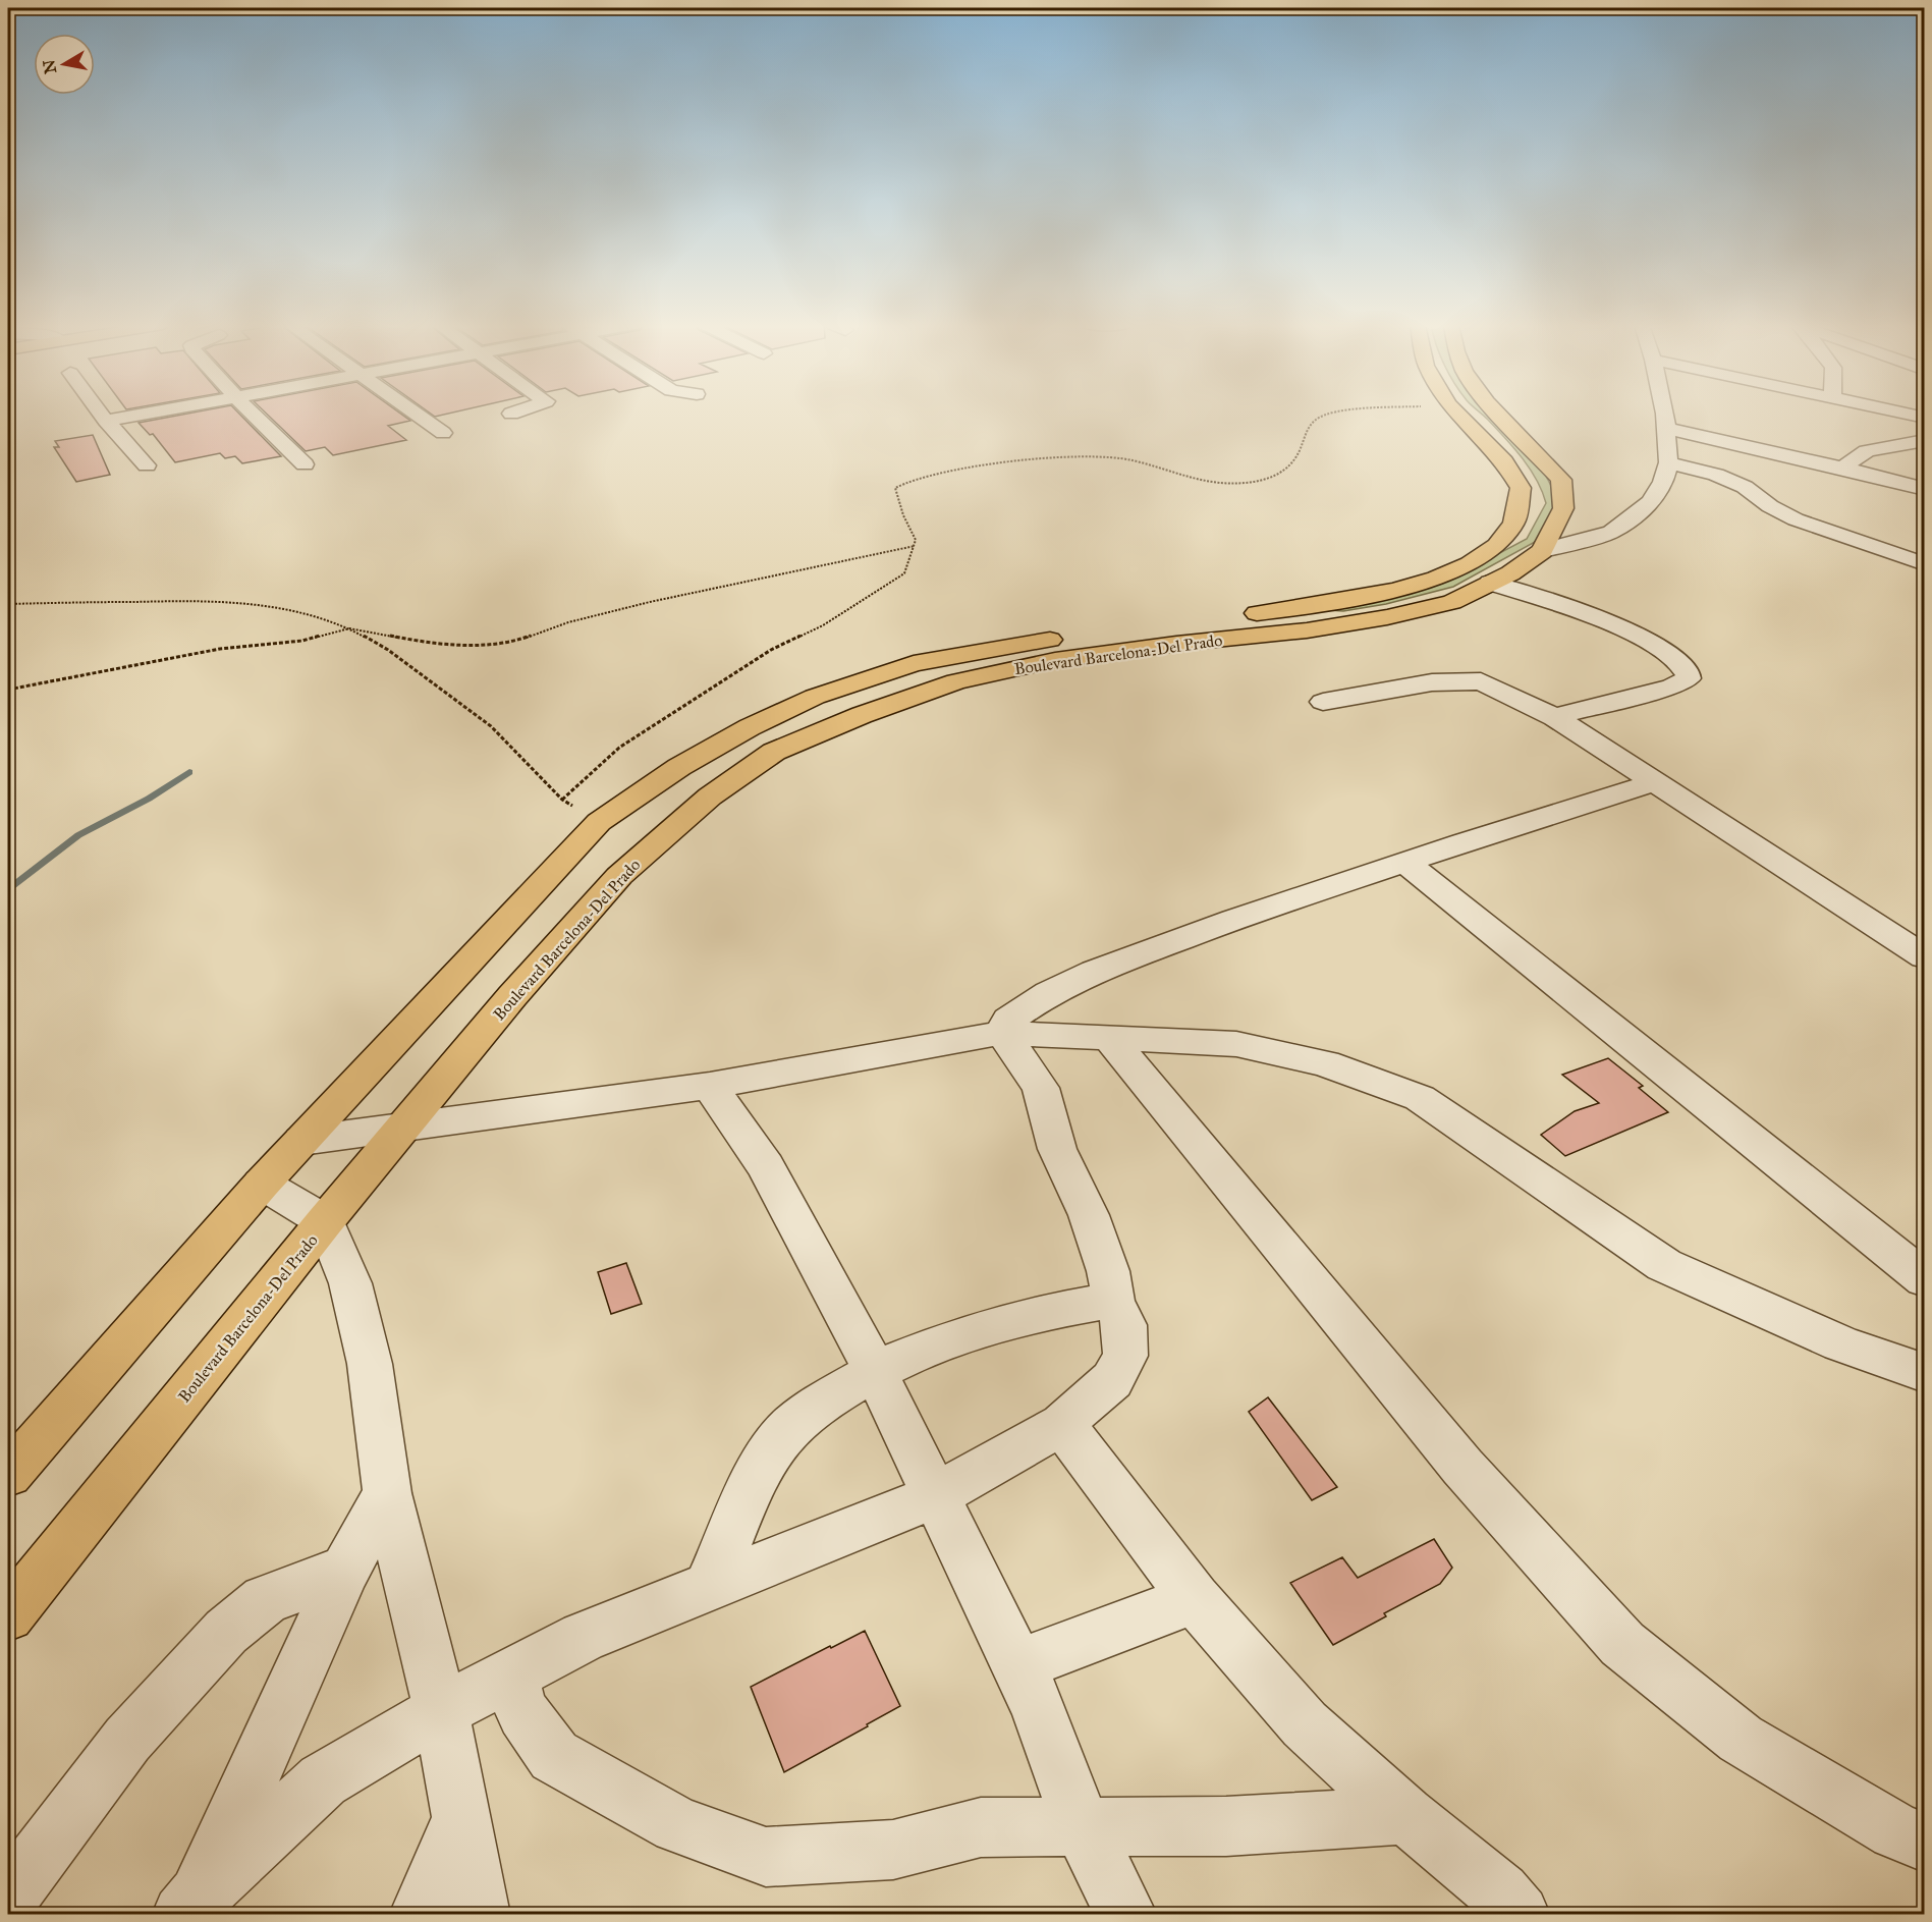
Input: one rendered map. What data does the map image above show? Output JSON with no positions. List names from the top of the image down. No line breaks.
{"streets":{"main road":["Boulevard Barcelona-Del Prado"]},"north":"left"}
